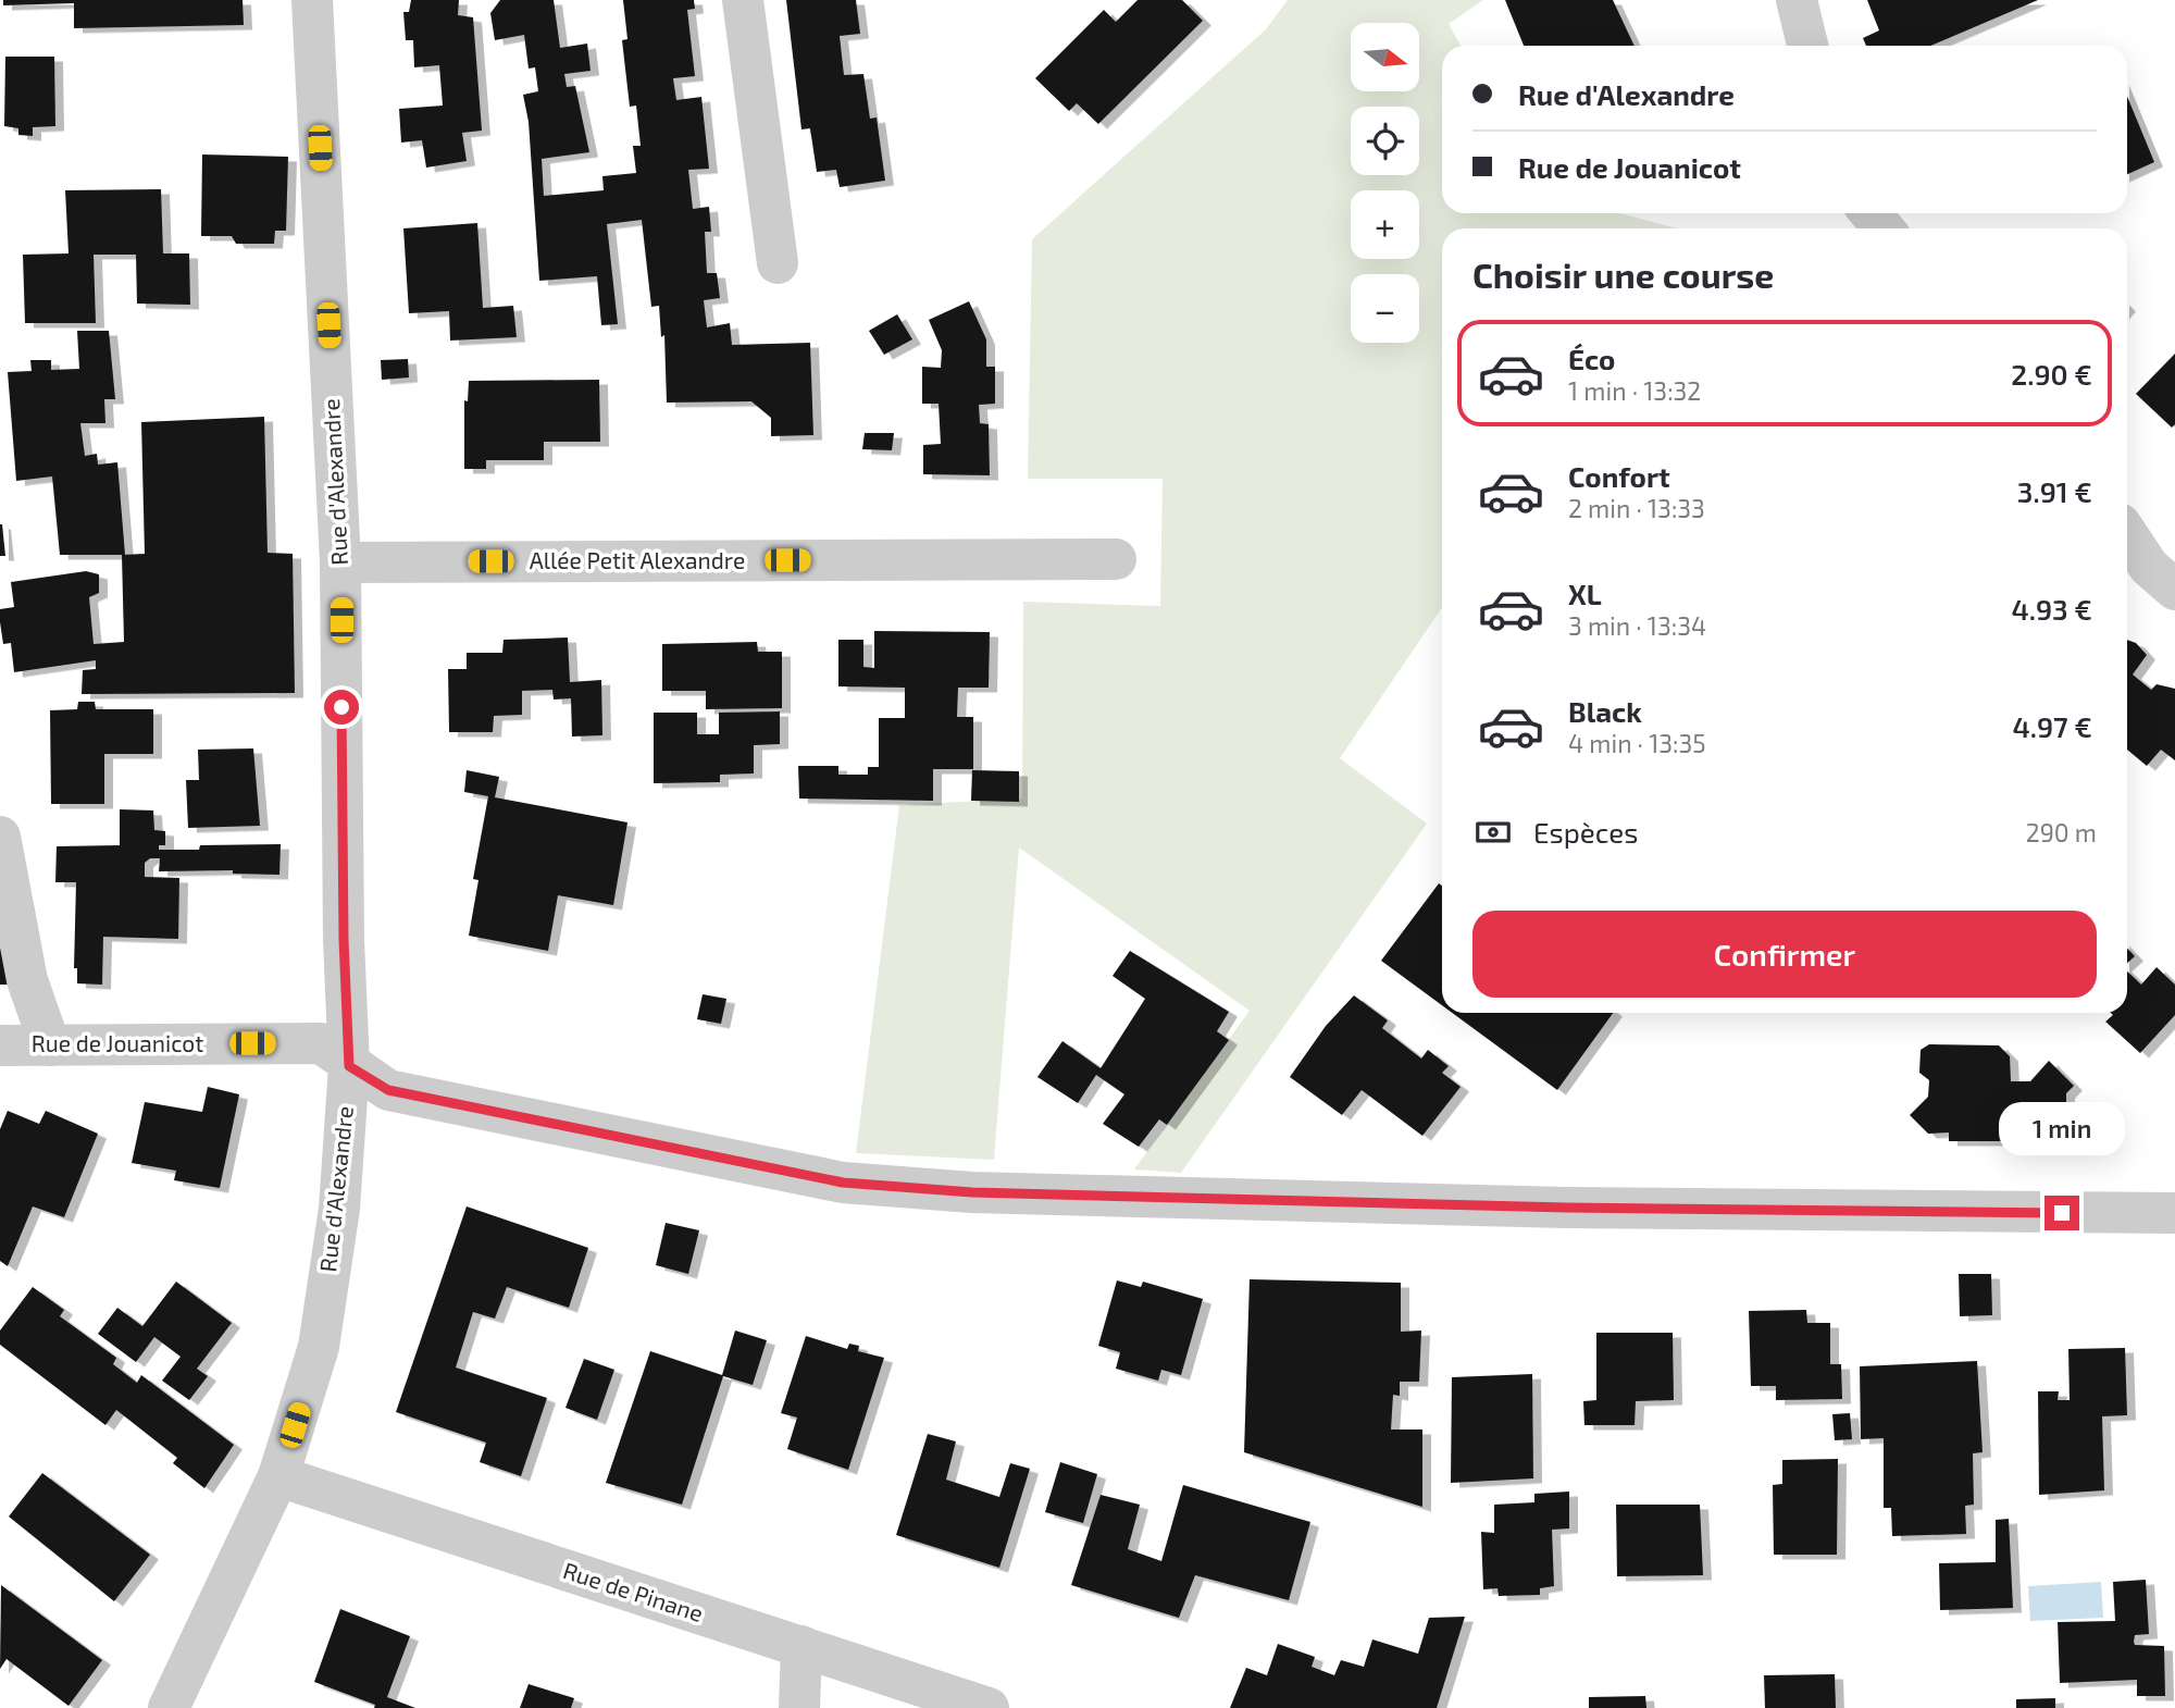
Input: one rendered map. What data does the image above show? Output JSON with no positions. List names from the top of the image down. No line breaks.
{"streets":{"street":["Rue d'Alexandre","Allée Petit Alexandre","Rue de Jouanicot","Rue de Pinane"]},"crossings":[["Rue d'Alexandre","Allée Petit Alexandre"],["Rue d'Alexandre","Rue de Jouanicot"],["Rue d'Alexandre","Rue de Pinane"]],"north":"right","page":{"map_buttons":["+","−"],"banner":["Rue d'Alexandre","Rue de Jouanicot"],"heading":"Choisir une course","list":[{"name":"Éco","note":"1 min · 13:32","value":"2.90 €"},{"name":"Confort","note":"2 min · 13:33","value":"3.91 €"},{"name":"XL","note":"3 min · 13:34","value":"4.93 €"},{"name":"Black","note":"4 min · 13:35","value":"4.97 €"}],"pay":["Espèces","290 m"],"buttons":"Confirmer","bubble":"1 min"}}
